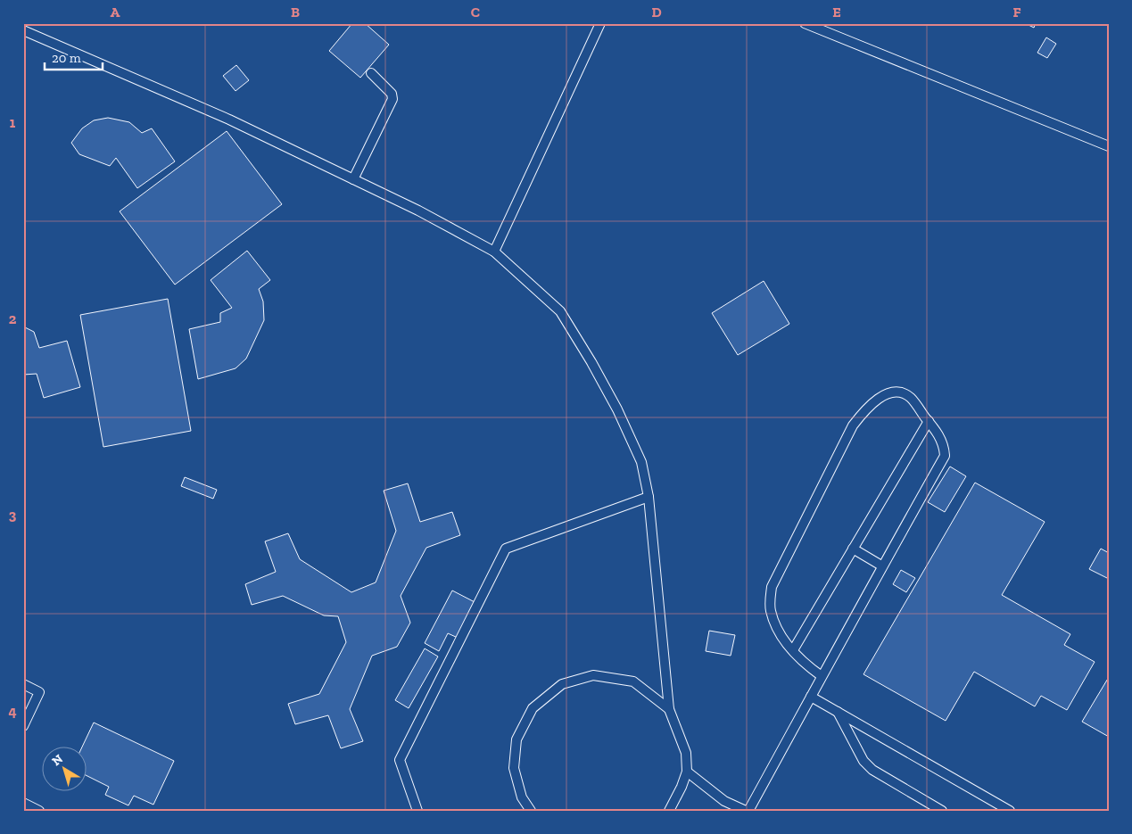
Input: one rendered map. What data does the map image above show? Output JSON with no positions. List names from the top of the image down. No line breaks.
{"scale_bar":"20 m","north":"top left","grid":{"columns":["A","B","C","D","E","F"],"rows":["1","2","3","4"]}}
